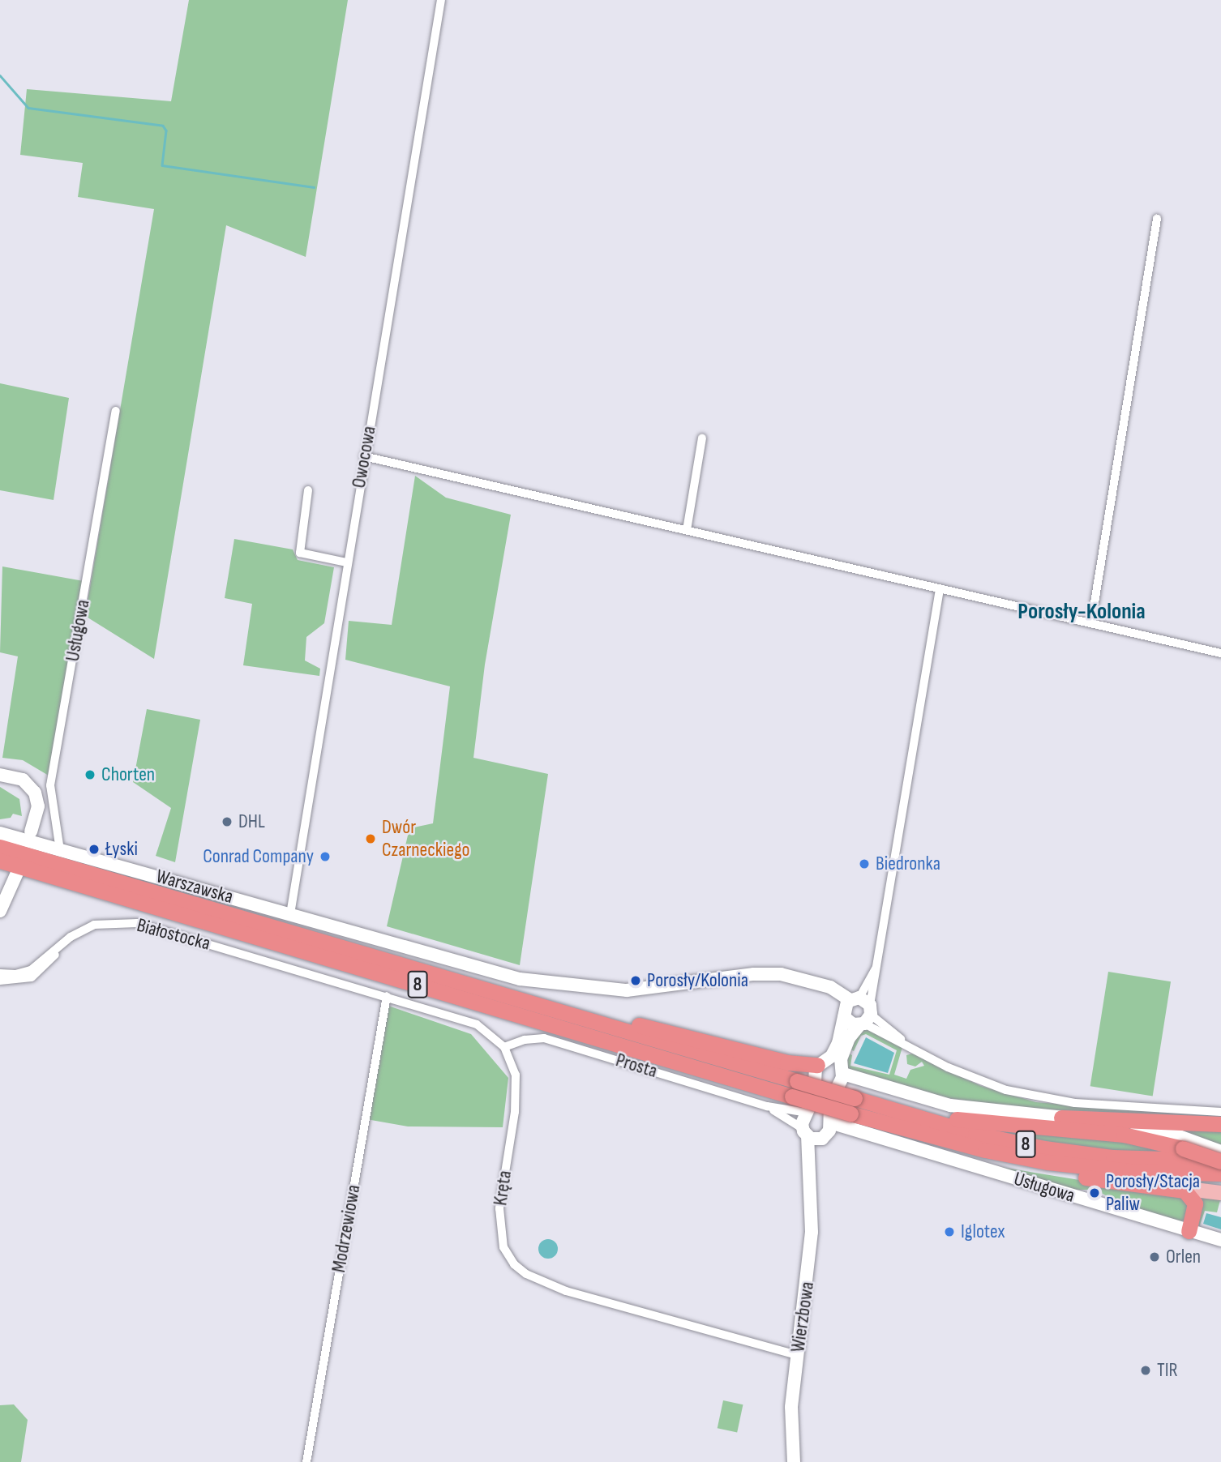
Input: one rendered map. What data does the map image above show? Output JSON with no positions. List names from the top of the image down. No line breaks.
{"streets":{"highway":["8"],"street":["Owocowa","Usługowa","Warszawska","Białostocka","Prosta","Kręta","Modrzewiowa","Wierzbowa"]},"crossings":[["Owocowa","Warszawska"],["Usługowa","Warszawska"],["Usługowa","Prosta"],["Usługowa","Wierzbowa"],["Warszawska","Wierzbowa"],["Białostocka","Kręta"],["Prosta","Kręta"],["Prosta","Wierzbowa"],["Kręta","Modrzewiowa"],["Kręta","Wierzbowa"]],"districts":["Porosły-Kolonia"],"places":["Chorten","DHL","Dwór Czarneckiego","Łyski","Conrad Company","Biedronka","Porosły/Kolonia","Porosły/Stacja Paliw","Iglotex","Orlen","TIR"]}
